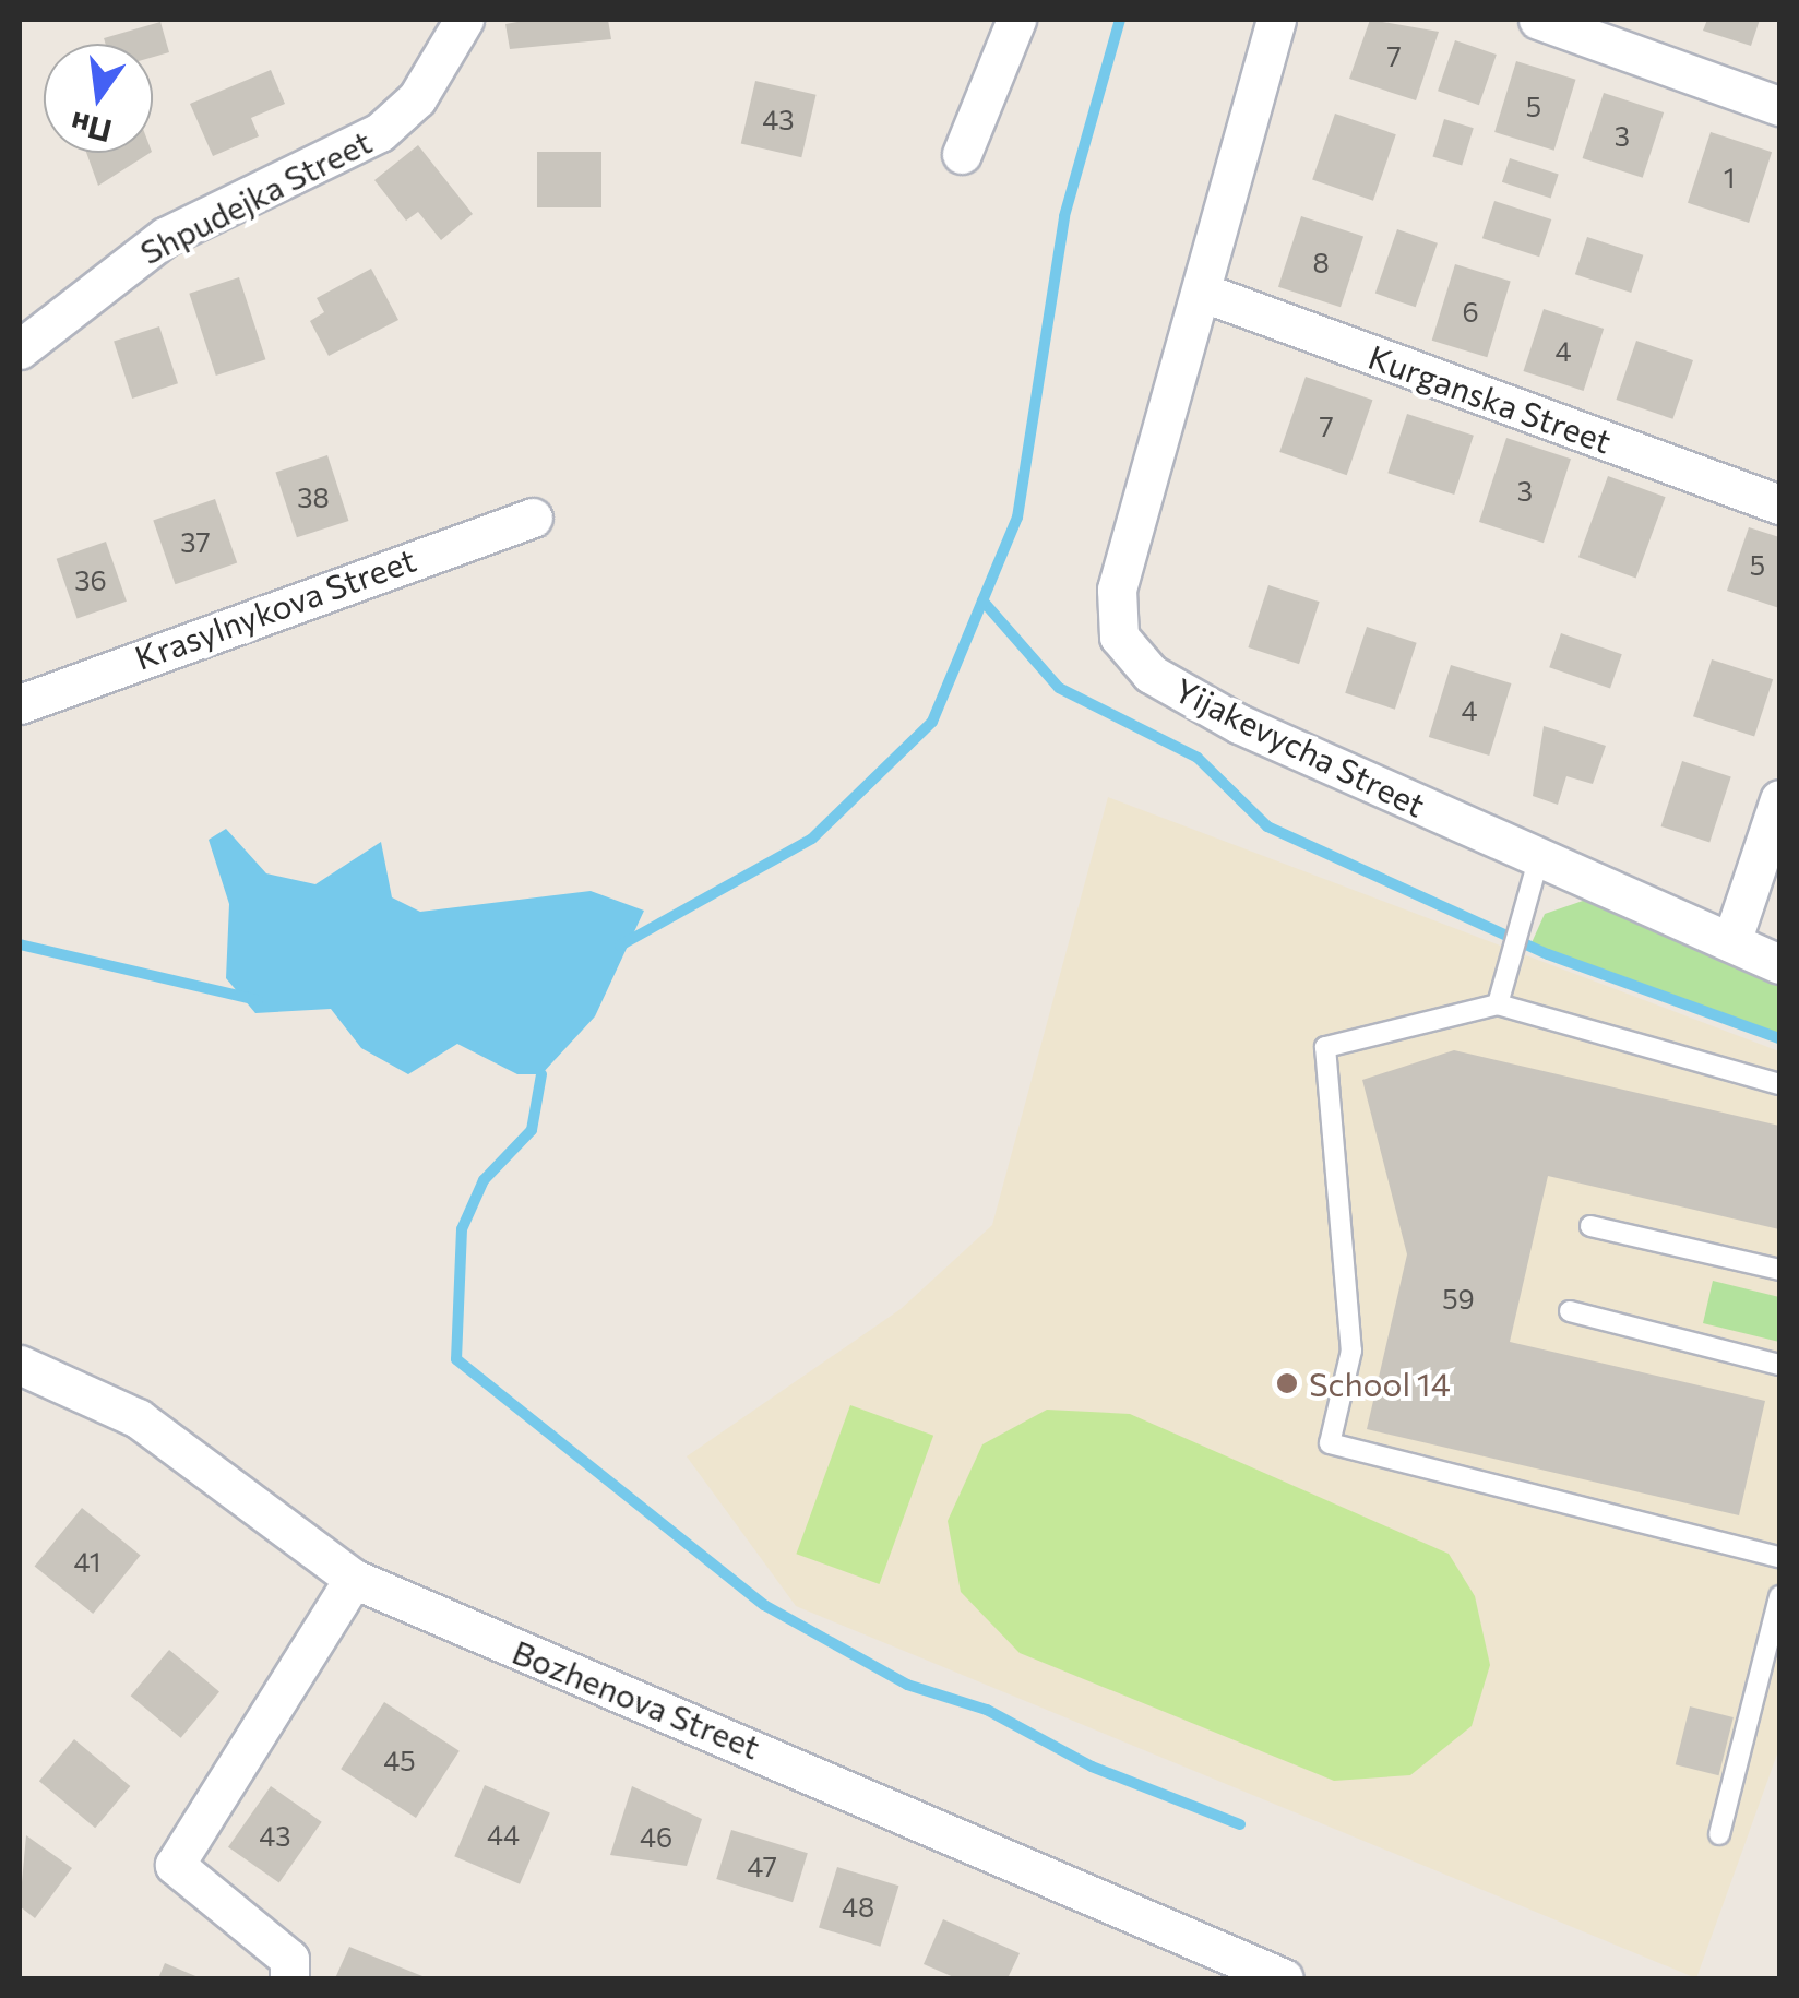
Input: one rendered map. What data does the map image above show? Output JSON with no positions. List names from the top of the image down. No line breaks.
{"streets":{"street":["Shpudejka Street","Kurganska Street","Krasylnykova Street","Yijakevycha Street","Bozhenova Street"]},"crossings":[["Kurganska Street","Yijakevycha Street"]],"places":["School 14"],"house_numbers":["7","5","43","3","1","8","6","4","7","3","38","37","5","36","4","59","41","45","44","43","46","47","48"],"north":"bottom"}
